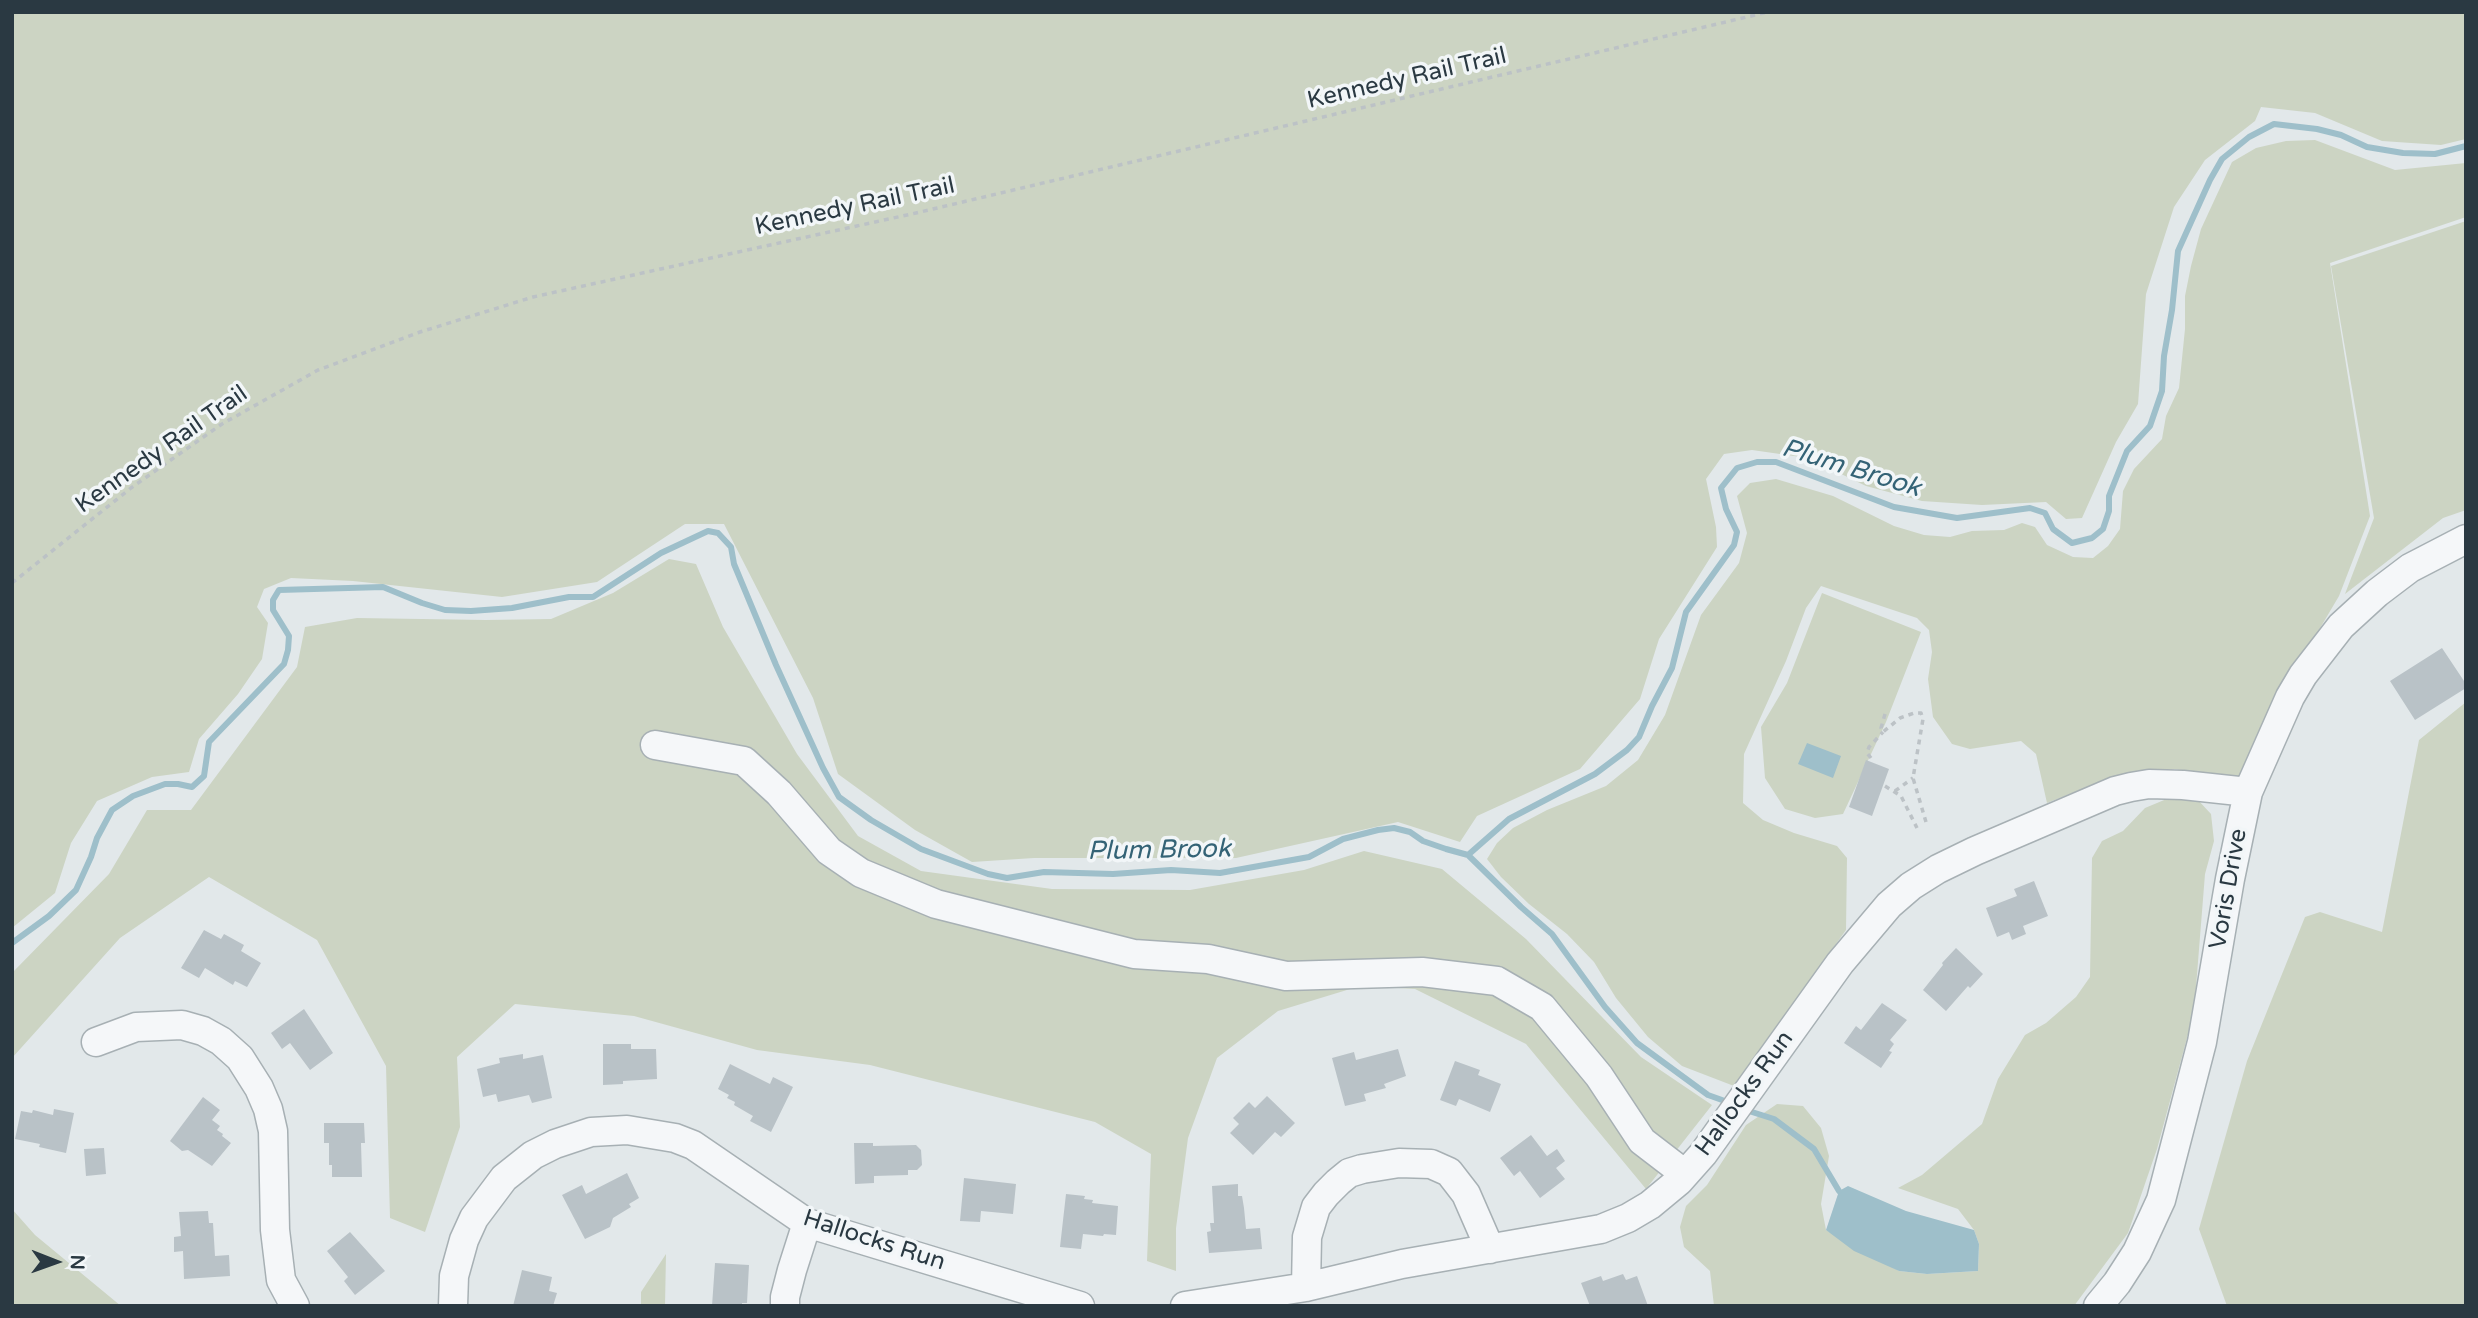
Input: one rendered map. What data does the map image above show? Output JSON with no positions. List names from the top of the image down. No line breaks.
{"streets":{"street":["Voris Drive","Hallocks Run"],"path":["Kennedy Rail Trail"]},"crossings":[["Voris Drive","Hallocks Run"]],"water":["Plum Brook"],"north":"right"}
